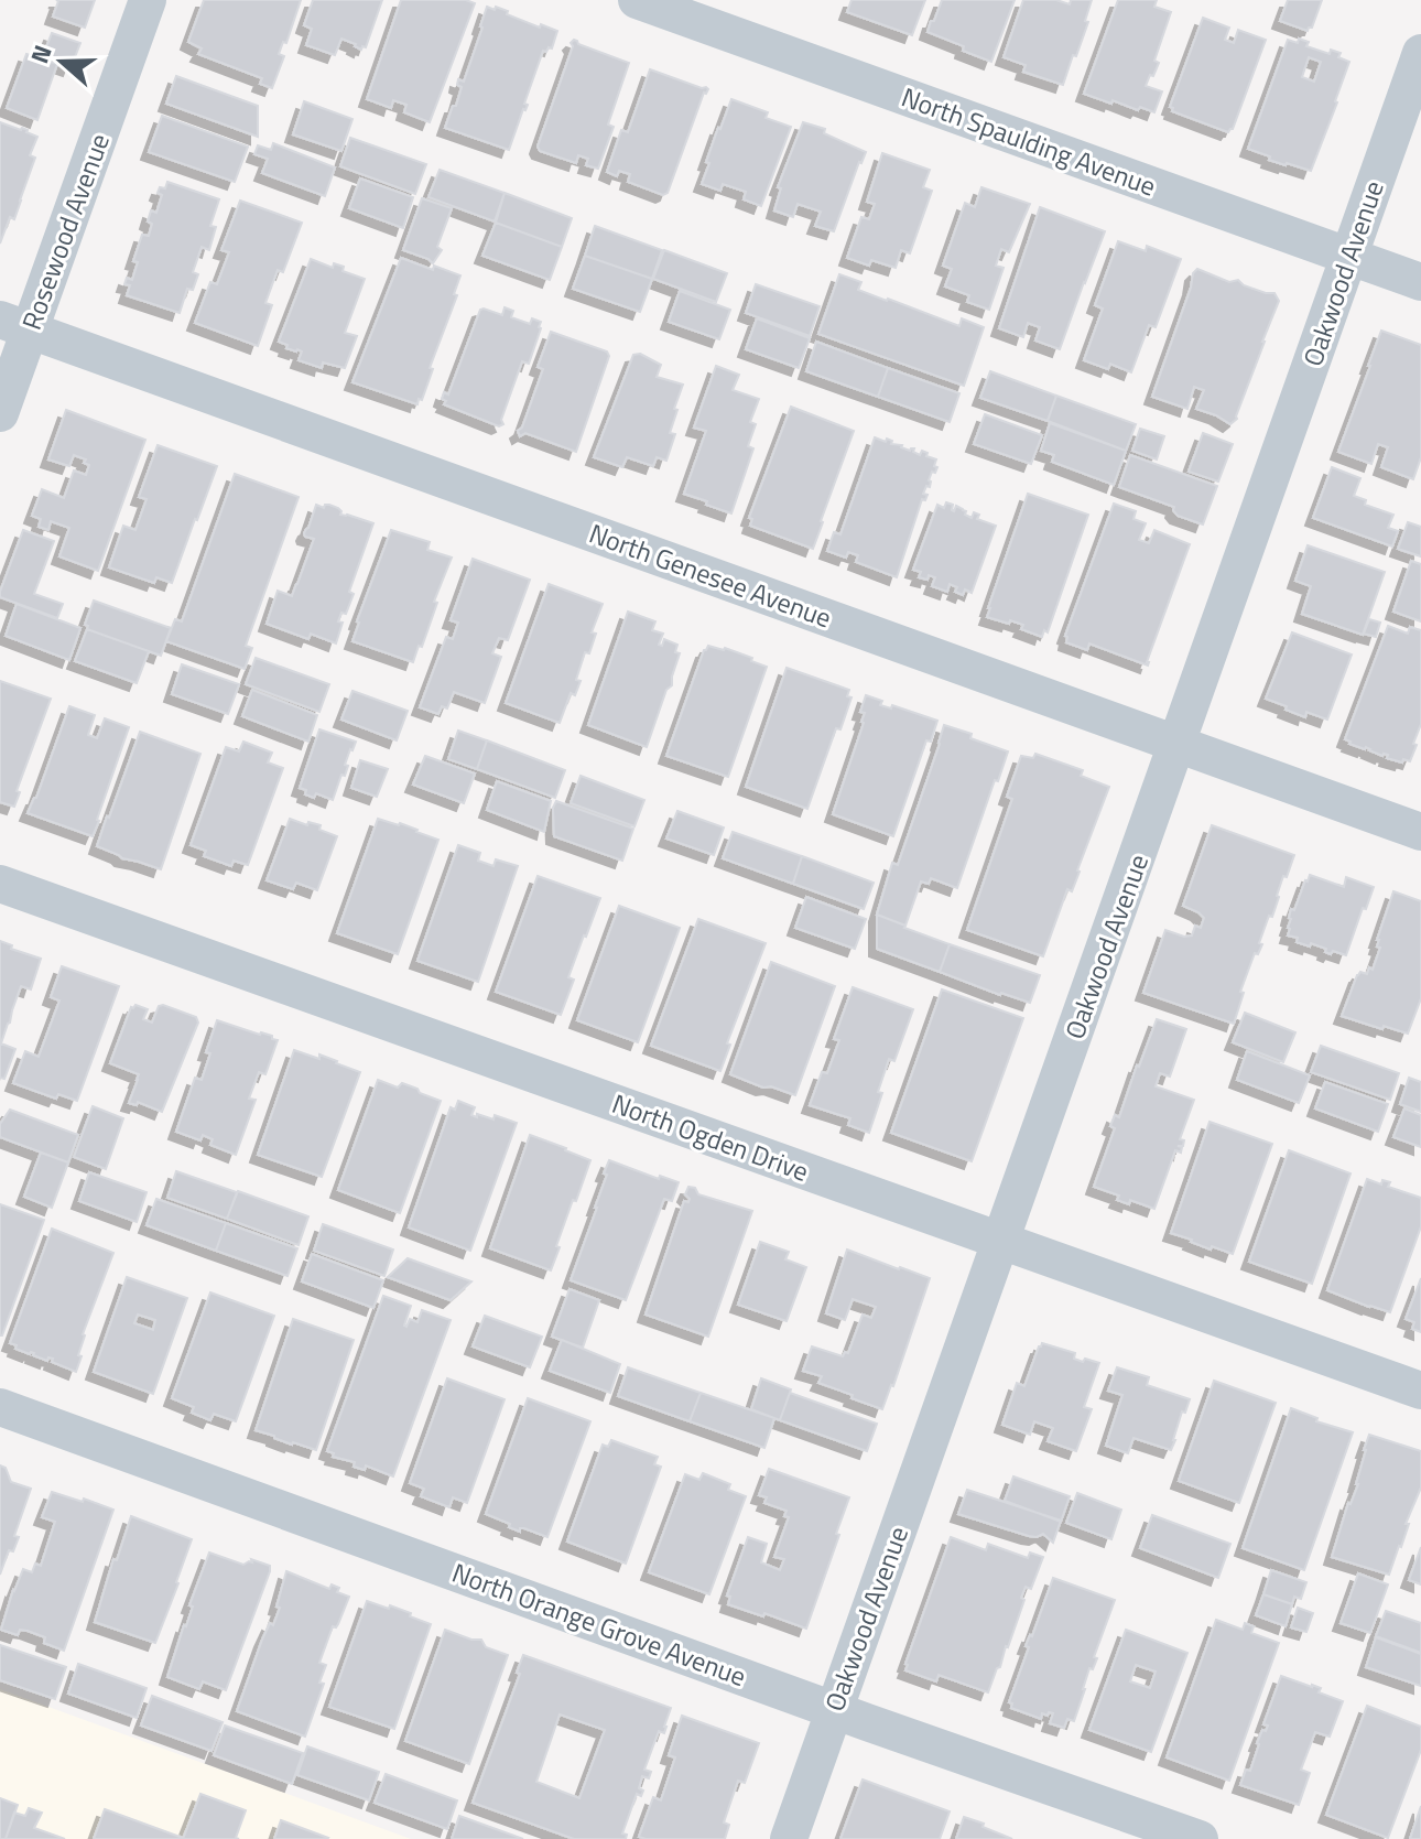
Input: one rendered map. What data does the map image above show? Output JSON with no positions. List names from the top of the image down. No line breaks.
{"streets":{"street":["North Spaulding Avenue","Rosewood Avenue","Oakwood Avenue","North Genesee Avenue","North Ogden Drive","North Orange Grove Avenue"]},"crossings":[["North Spaulding Avenue","Oakwood Avenue"],["Rosewood Avenue","North Genesee Avenue"],["Oakwood Avenue","North Genesee Avenue"],["Oakwood Avenue","North Ogden Drive"],["Oakwood Avenue","North Orange Grove Avenue"]],"north":"left"}
